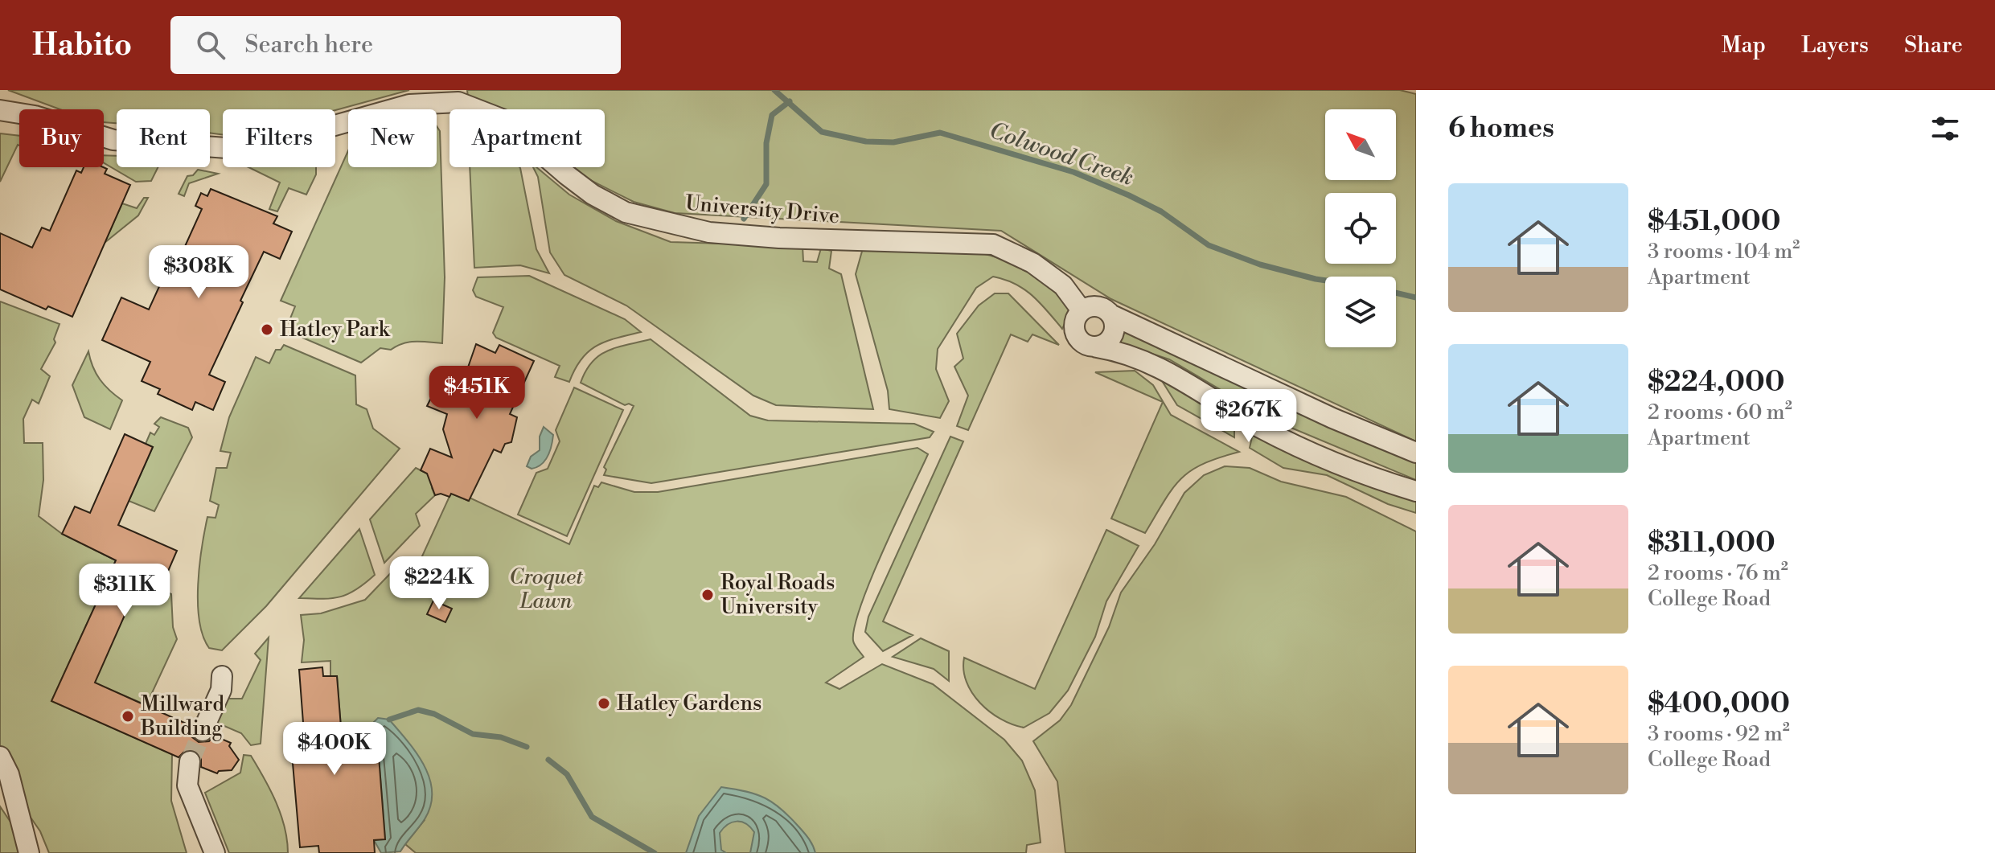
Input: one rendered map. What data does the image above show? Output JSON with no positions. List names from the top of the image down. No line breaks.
{"streets":{"street":["University Drive"]},"water":["Colwood Creek"],"parks":["Croquet Lawn"],"places":["Hatley Park","Royal Roads University","Hatley Gardens","Millward Building"],"north":"top left","page":{"header":"Habito","search":"Search here","nav":["Map","Layers","Share"],"heading":"6 homes","chip":["Buy","Rent","Filters","New","Apartment"],"list":[{"name":"$451,000","note":"3 rooms · 104 m² · Apartment"},{"name":"$224,000","note":"2 rooms · 60 m² · Apartment"},{"name":"$311,000","note":"2 rooms · 76 m² · College Road"},{"name":"$400,000","note":"3 rooms · 92 m² · College Road"}],"price":["$308K","$451K","$267K","$224K","$311K","$400K"]}}
